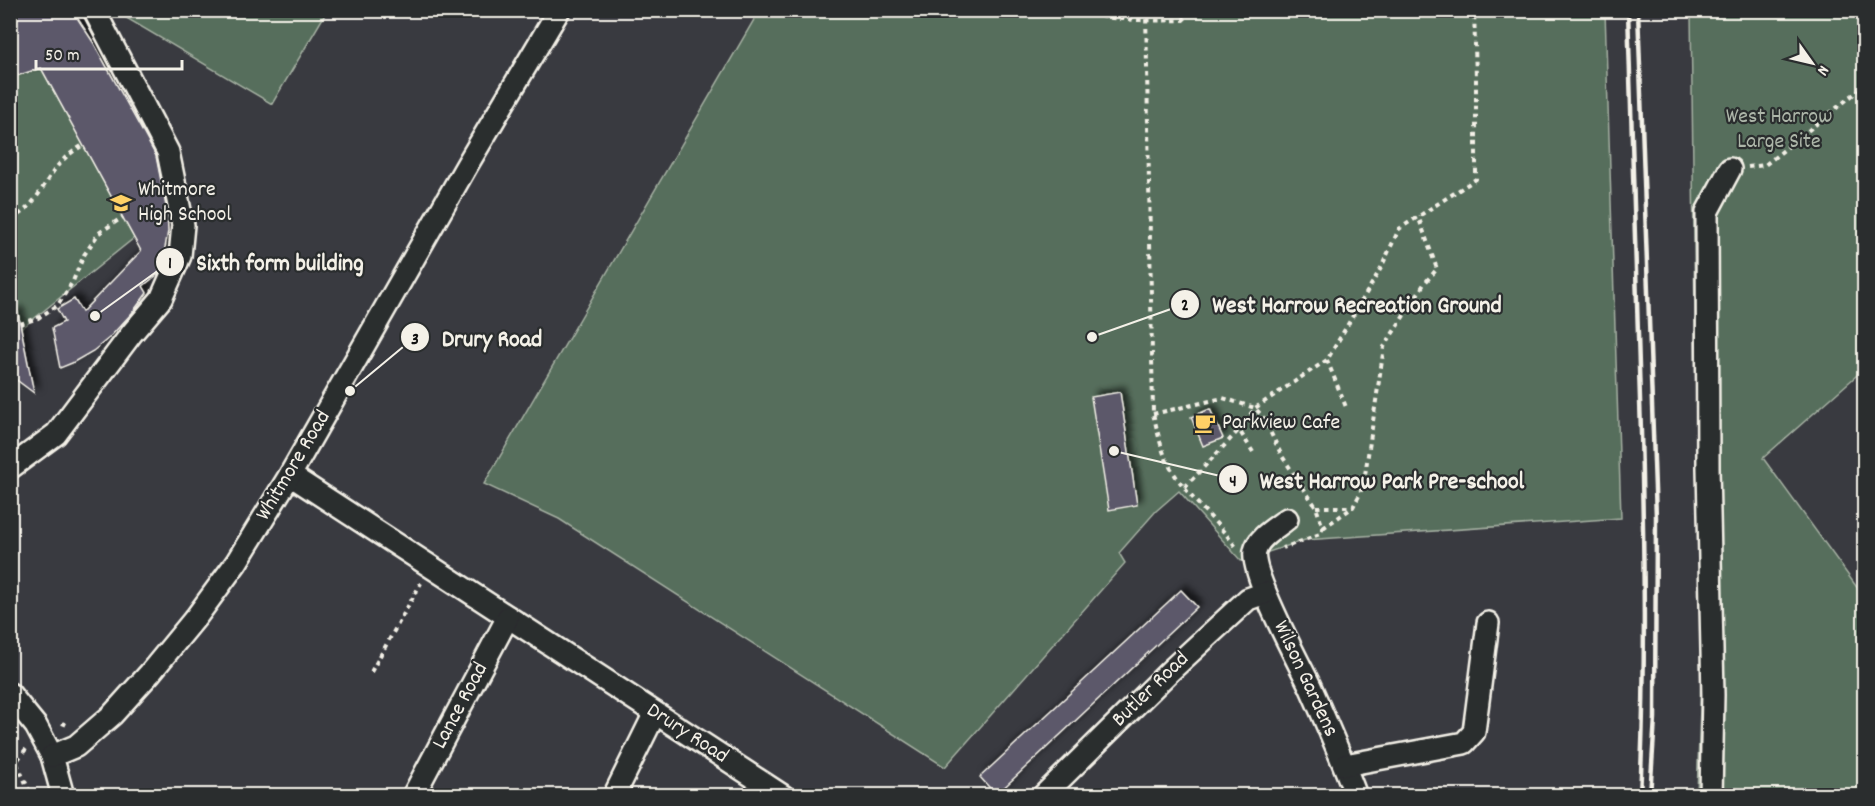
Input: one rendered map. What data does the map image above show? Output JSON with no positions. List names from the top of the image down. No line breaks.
{"streets":{"street":["Whitmore Road","Wilson Gardens","Butler Road","Lance Road","Drury Road"]},"crossings":[["Whitmore Road","Drury Road"],["Wilson Gardens","Butler Road"],["Lance Road","Drury Road"]],"parks":["West Harrow Large Site"],"places":{"school or university":["Whitmore High School"],"other":["Sixth form building","West Harrow Recreation Ground","Drury Road","West Harrow Park Pre-school"],"cafe":["Parkview Cafe"]},"scale_bar":"50 m","north":"bottom right"}
